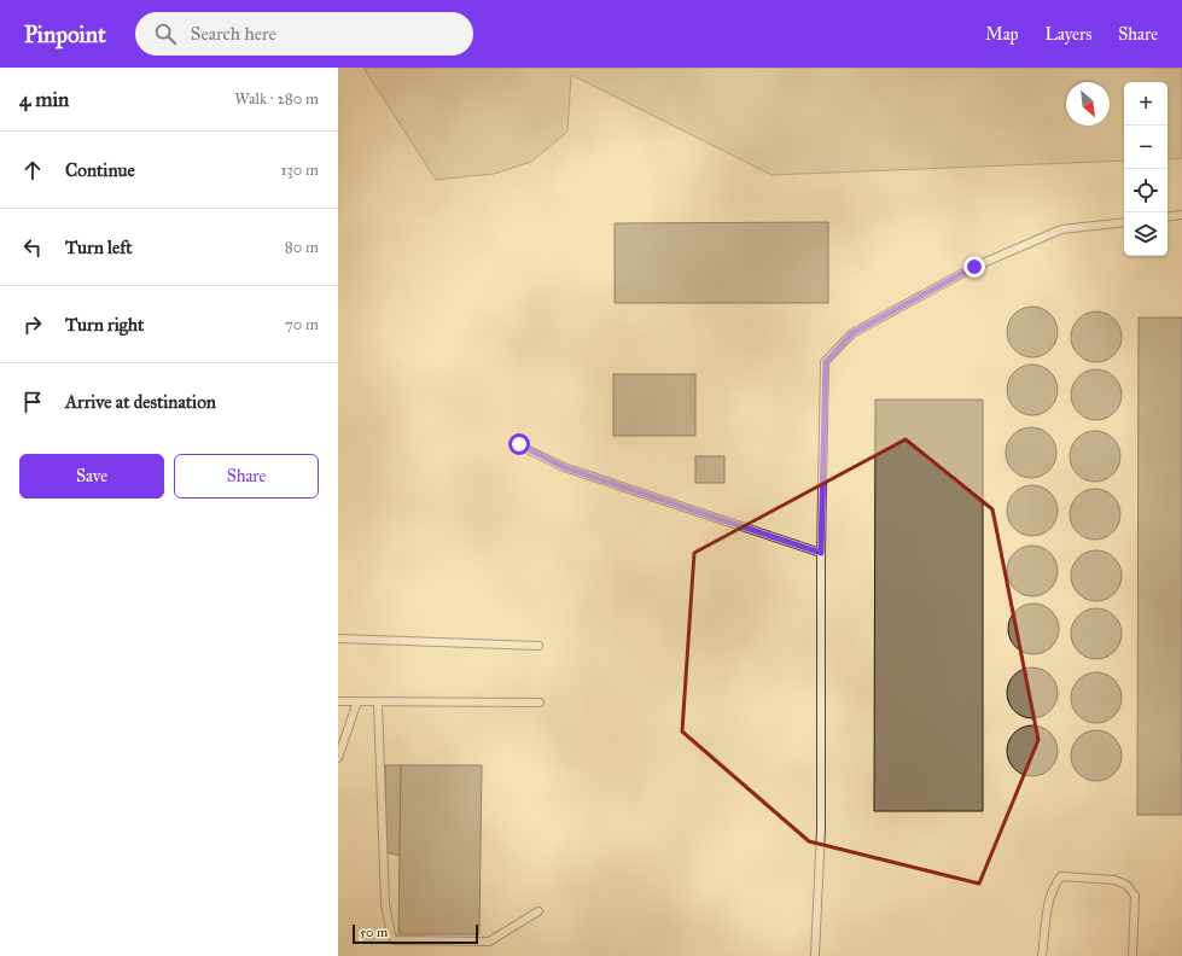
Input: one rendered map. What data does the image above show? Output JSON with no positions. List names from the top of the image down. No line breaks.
{"scale_bar":"50 m","north":"bottom right","page":{"header":"Pinpoint","search":"Search here","nav":["Map","Layers","Share"],"heading":["4 min","Walk · 280 m"],"map_buttons":["+","−"],"list":[["Continue","130 m"],["Turn left","80 m"],["Turn right","70 m"],"Arrive at destination"],"buttons":["Save","Share"],"scale":"50 m"}}
